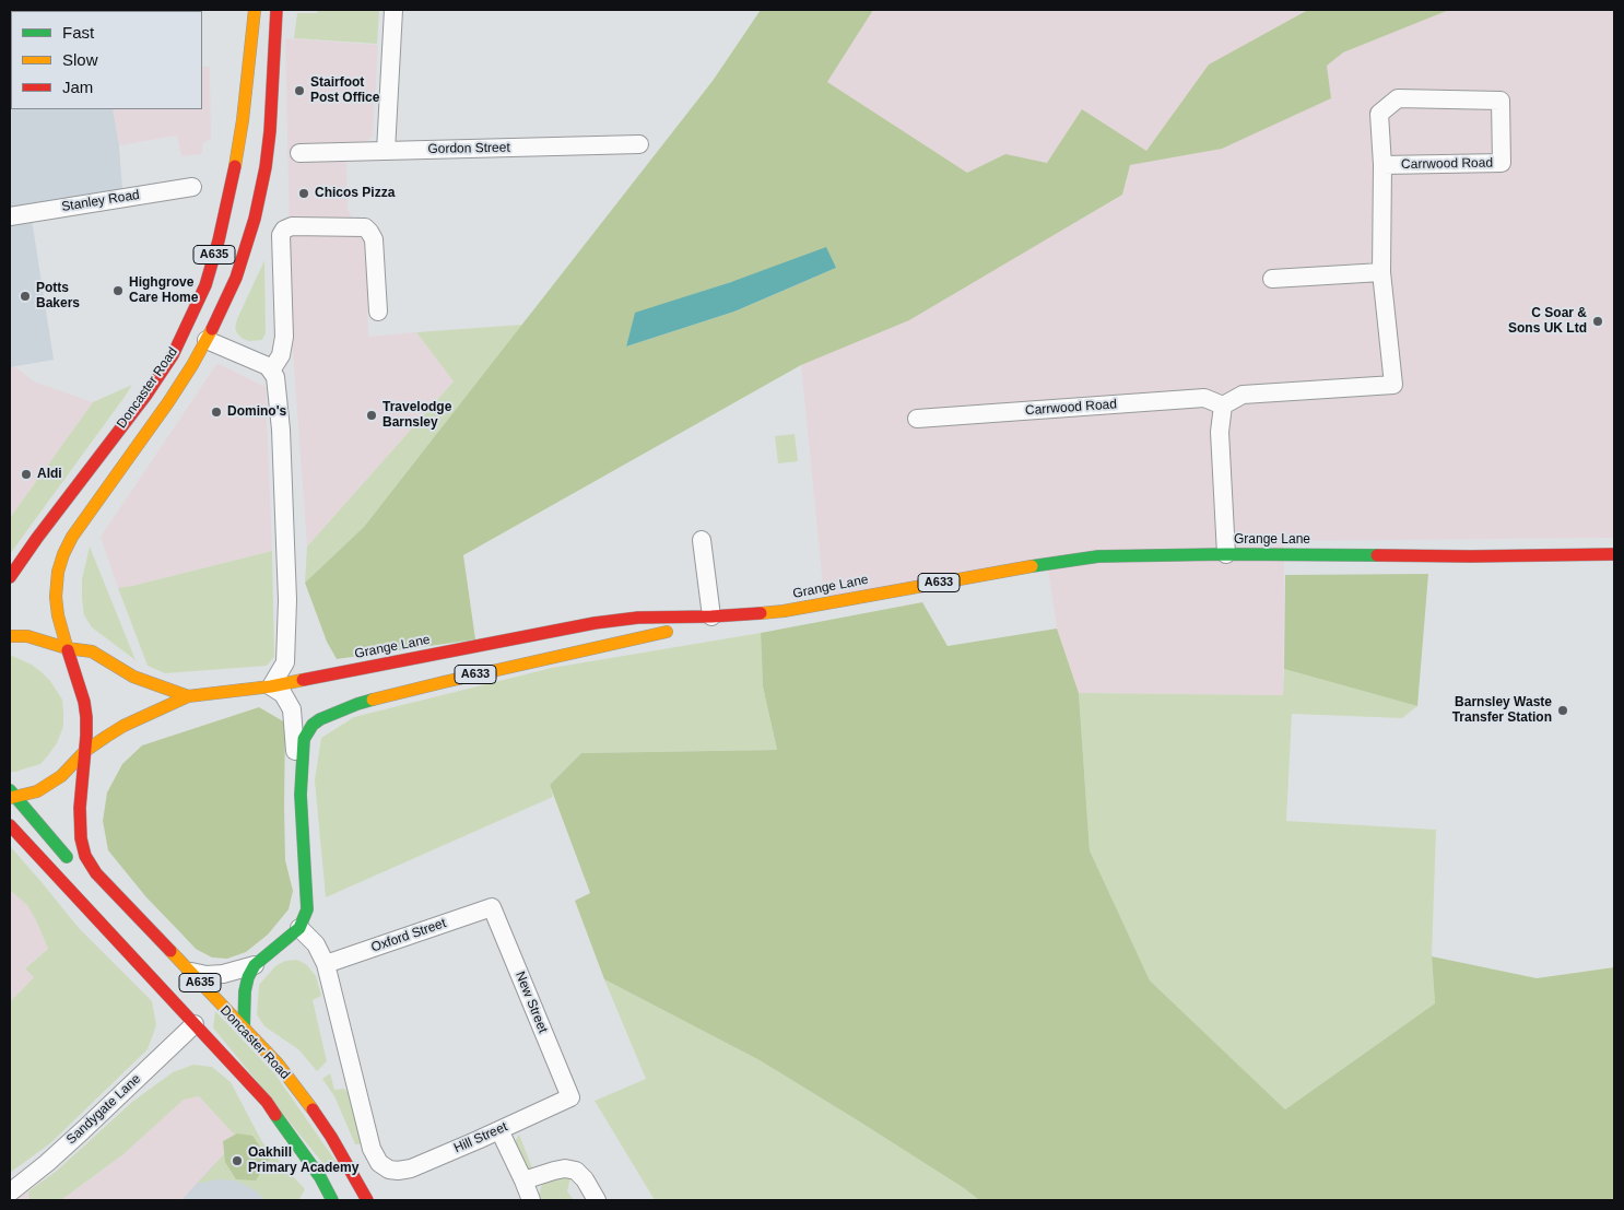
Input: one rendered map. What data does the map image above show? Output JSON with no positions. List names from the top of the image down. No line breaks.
{"streets":{"highway":["A635","Doncaster Road","Grange Lane","A633"],"street":["Gordon Street","Carrwood Road","Stanley Road","Oxford Street","New Street","Sandygate Lane","Hill Street"]},"crossings":[["A635","Doncaster Road"],["A635","Grange Lane"],["A635","A633"],["A635","Sandygate Lane"],["Doncaster Road","Grange Lane"],["Doncaster Road","A633"],["Grange Lane","A633"],["Oxford Street","New Street"],["Oxford Street","Hill Street"],["New Street","Hill Street"]],"places":["Stairfoot Post Office","Chicos Pizza","Highgrove Care Home","Potts Bakers","C Soar & Sons UK Ltd","Domino's","Travelodge Barnsley","Aldi","Barnsley Waste Transfer Station","Oakhill Primary Academy"],"legend":["Fast","Slow","Jam"]}
